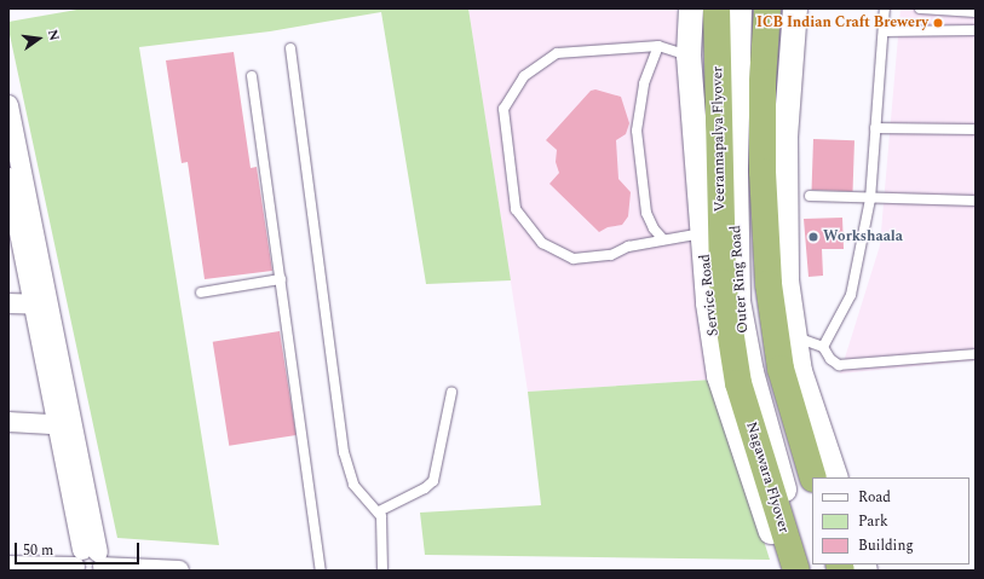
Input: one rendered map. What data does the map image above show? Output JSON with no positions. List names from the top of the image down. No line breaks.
{"streets":{"highway":["Veerannapalya Flyover","Outer Ring Road","Nagawara Flyover"],"street":["Service Road"]},"crossings":[["Veerannapalya Flyover","Nagawara Flyover"]],"places":["ICB Indian Craft Brewery","Workshaala"],"legend":["Road","Park","Building"],"scale_bar":"50 m","north":"right"}
